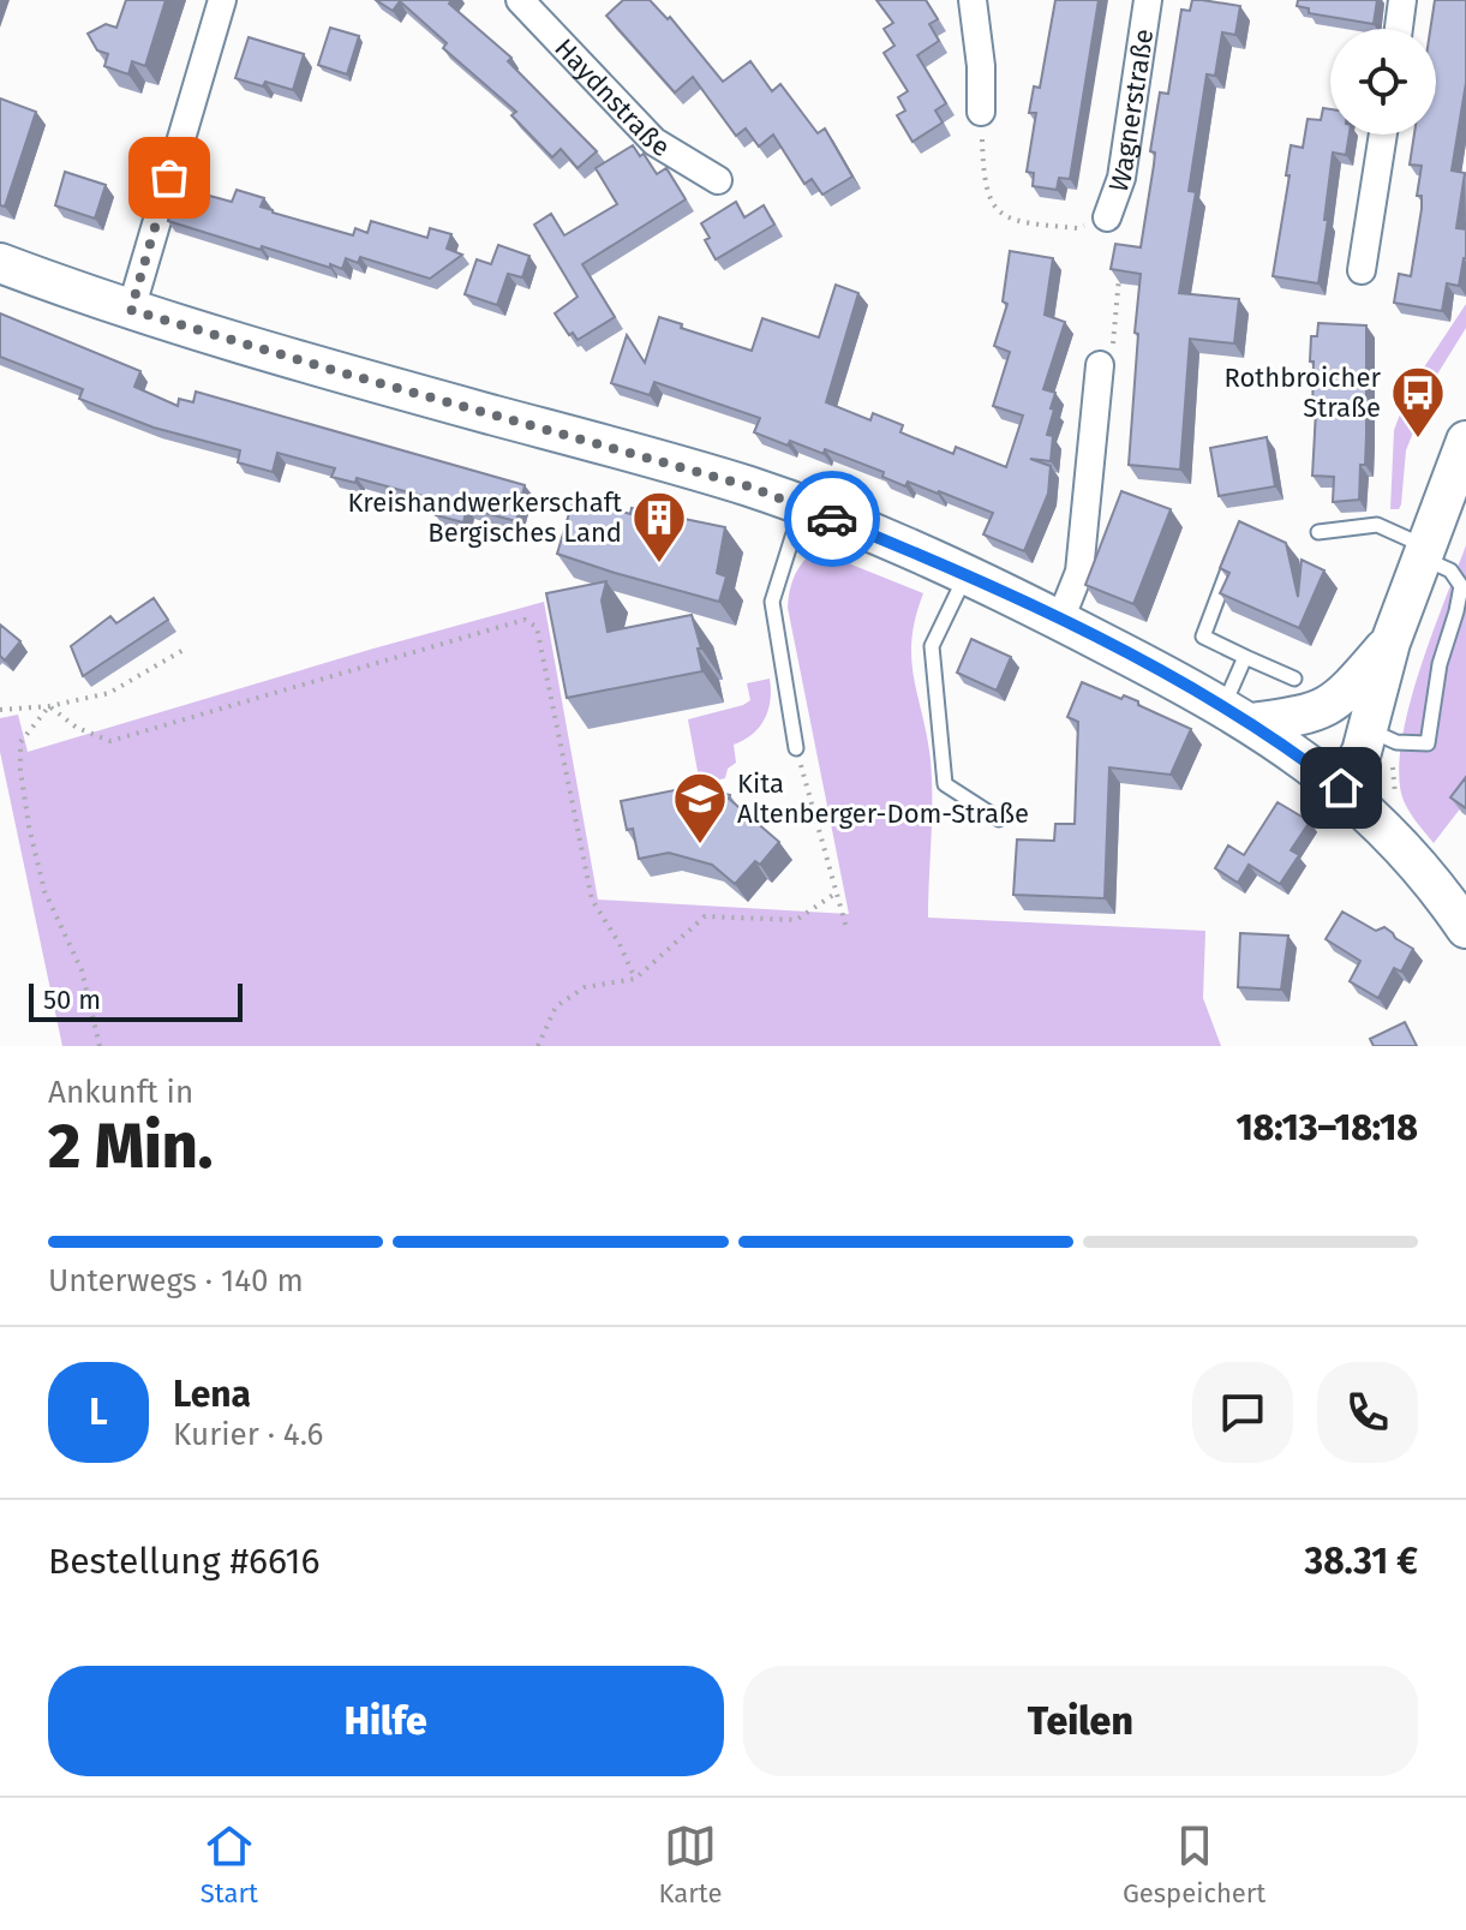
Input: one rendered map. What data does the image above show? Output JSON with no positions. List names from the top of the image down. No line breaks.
{"streets":{"street":["Haydnstraße","Wagnerstraße"]},"places":{"bus stop":["Rothbroicher Straße"],"building":["Kreishandwerkerschaft Bergisches Land"],"school or university":["Kita Altenberger-Dom-Straße"]},"scale_bar":"50 m","page":{"scale":"50 m","heading":["2 Min.","Ankunft in","18:13–18:18"],"panel":["Lena","Kurier · 4.6","Bestellung #6616","38.31 €"],"bar":"Unterwegs · 140 m","round":"L","buttons":["Hilfe","Teilen"],"tabs":["Start","Karte","Gespeichert"]}}
